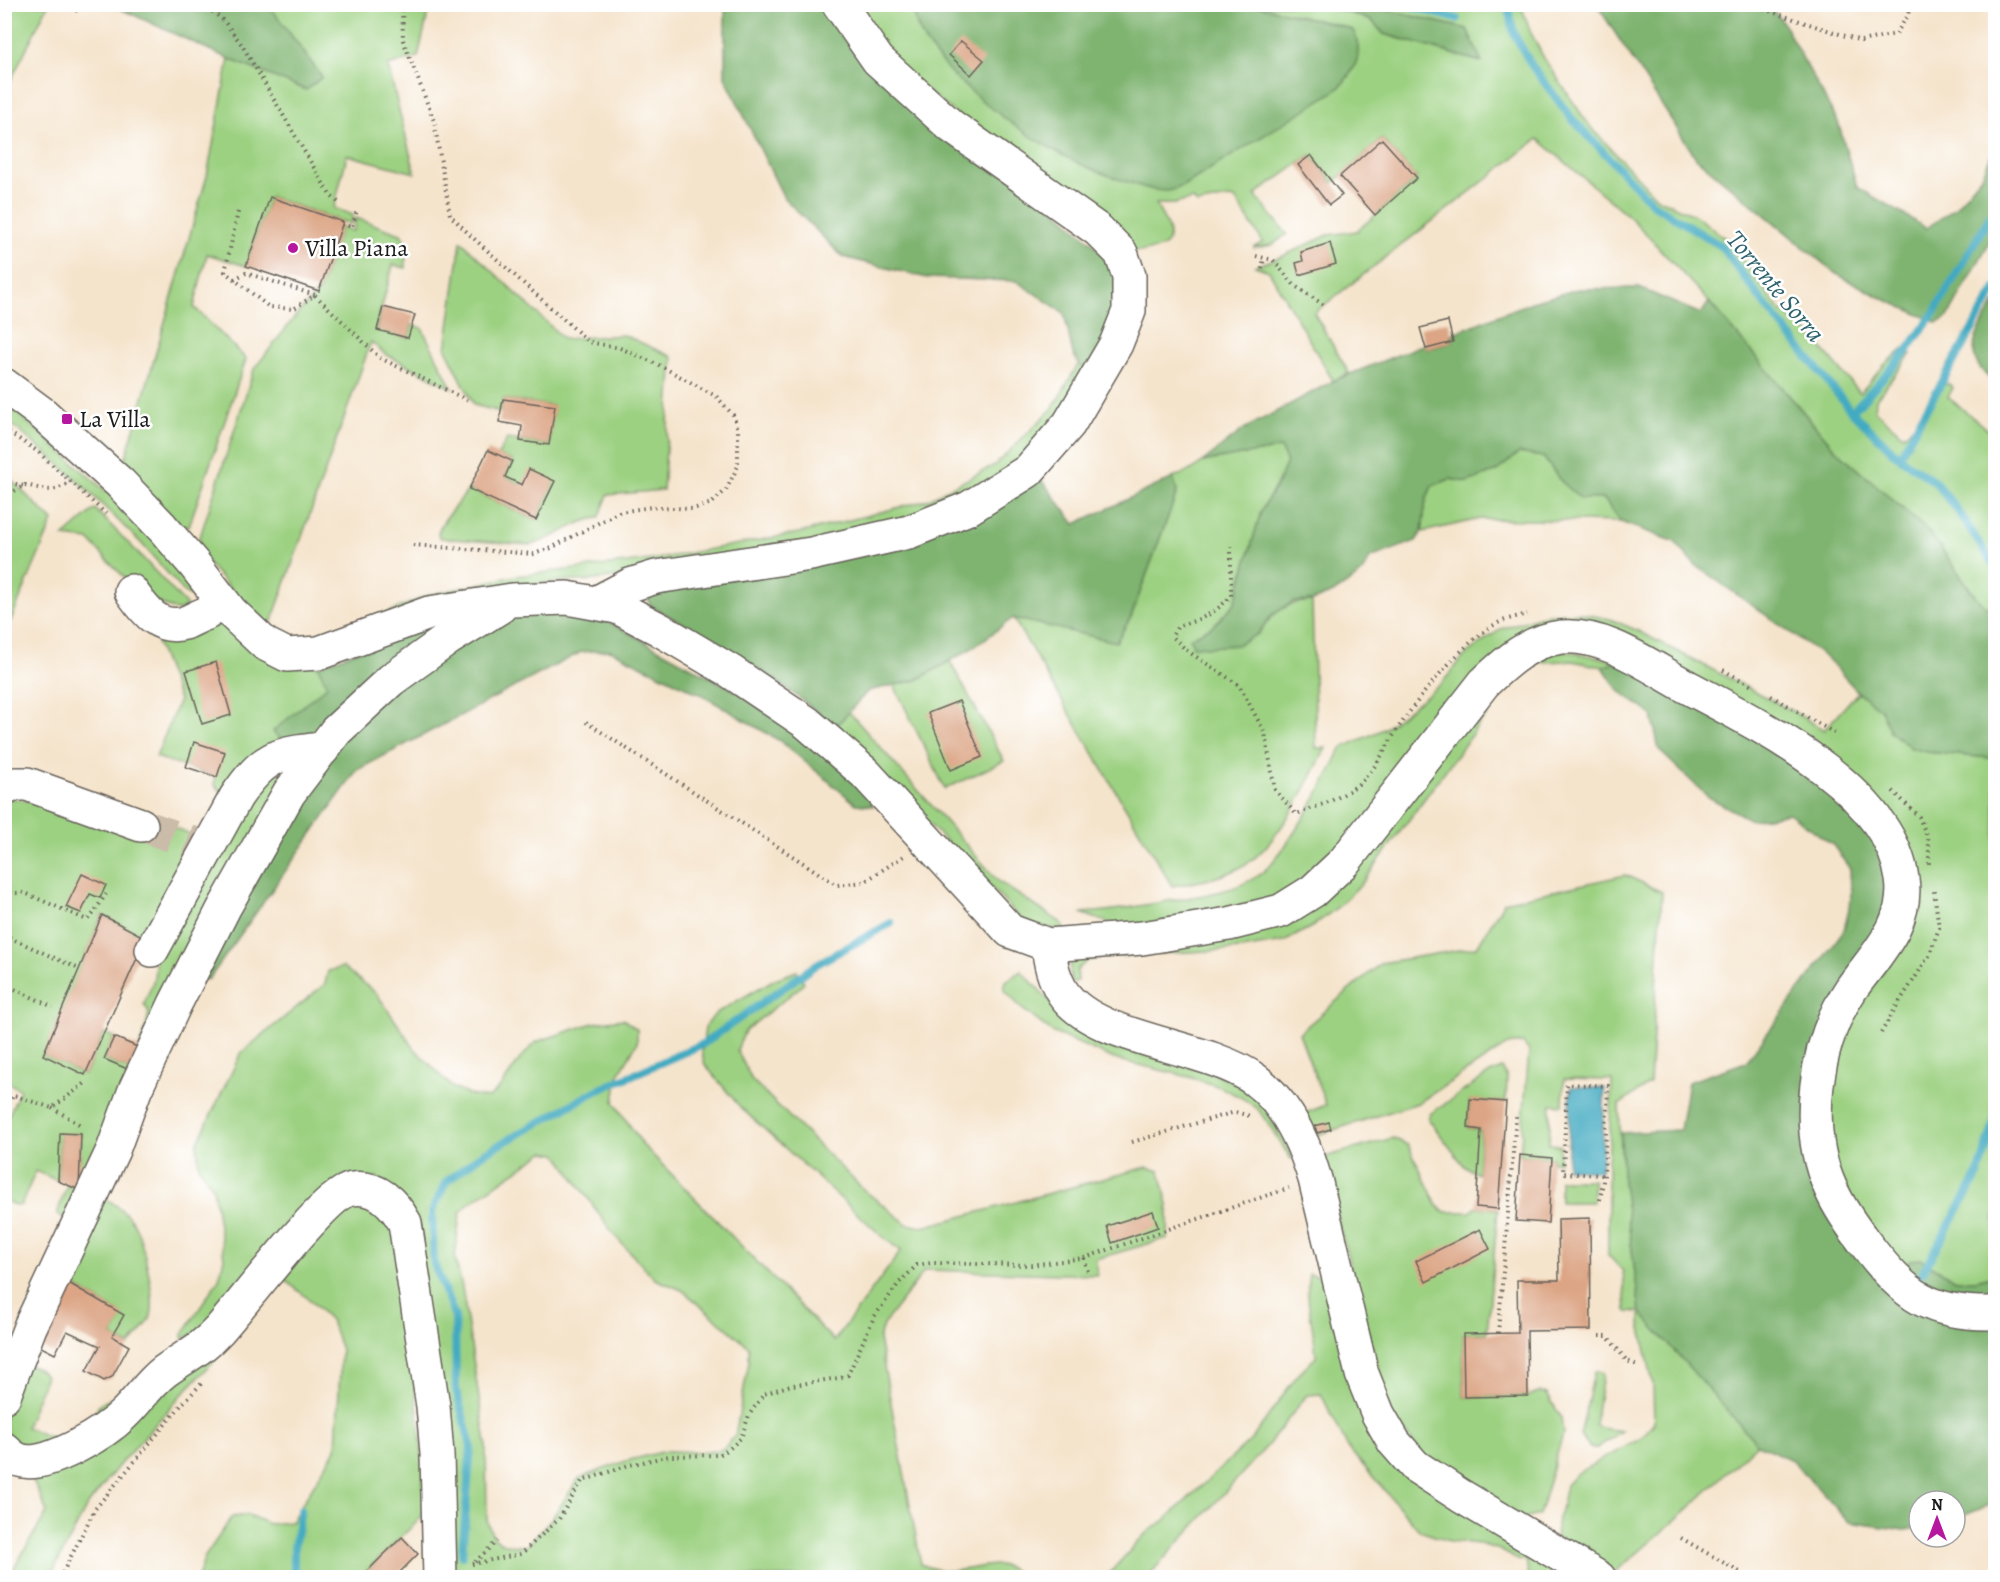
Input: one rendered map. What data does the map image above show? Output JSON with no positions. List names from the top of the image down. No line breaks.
{"water":["Torrente Sorra"],"places":{"other":["Villa Piana"],"transit":["La Villa"]},"north":"top"}
